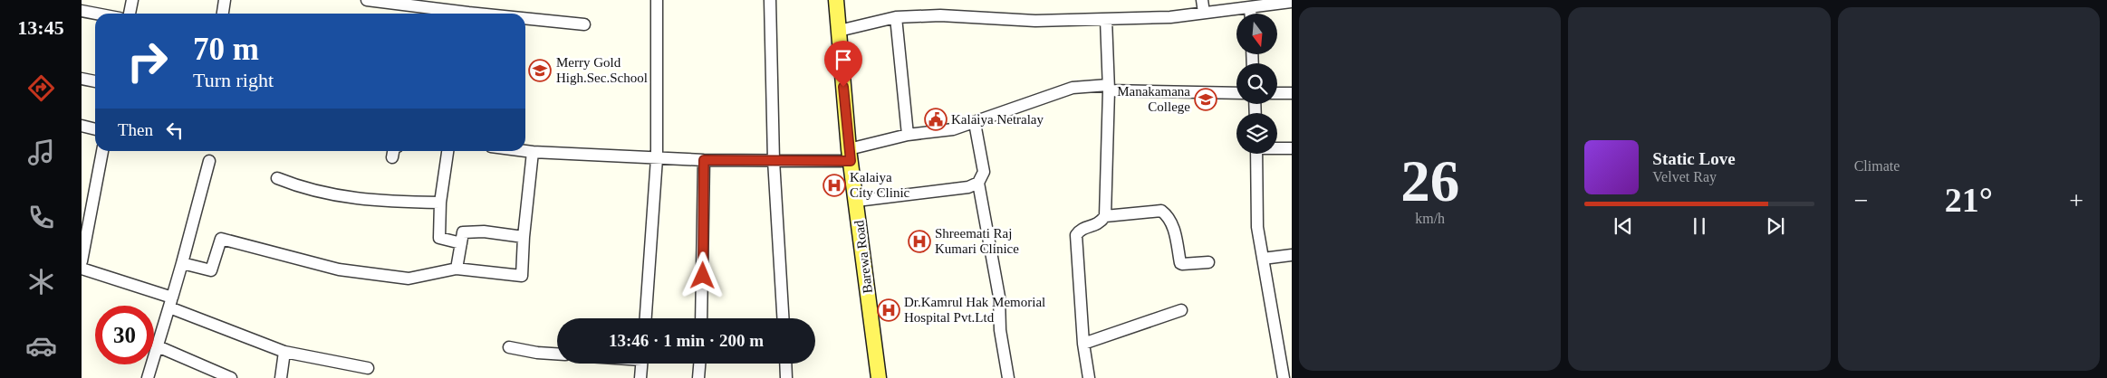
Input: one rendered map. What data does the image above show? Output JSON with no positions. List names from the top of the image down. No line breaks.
{"streets":{"main road":["Barewa Road"]},"places":{"school or university":["Merry Gold High.Sec.School","Manakamana College"],"public building":["Kalaiya Netralay"],"hospital":["Kalaiya City Clinic","Shreemati Raj Kumari Clinice","Dr.Kamrul Hak Memorial Hospital Pvt.Ltd"]},"north":"bottom","page":{"tabs":"13:45","tile":[["26","km/h"],"Climate"],"turn":["70 m","Turn right"],"then":"Then","song":["Static Love","Velvet Ray"],"heat":["−","21°","+"],"limit":"30","trip":"13:46 · 1 min · 200 m"}}
